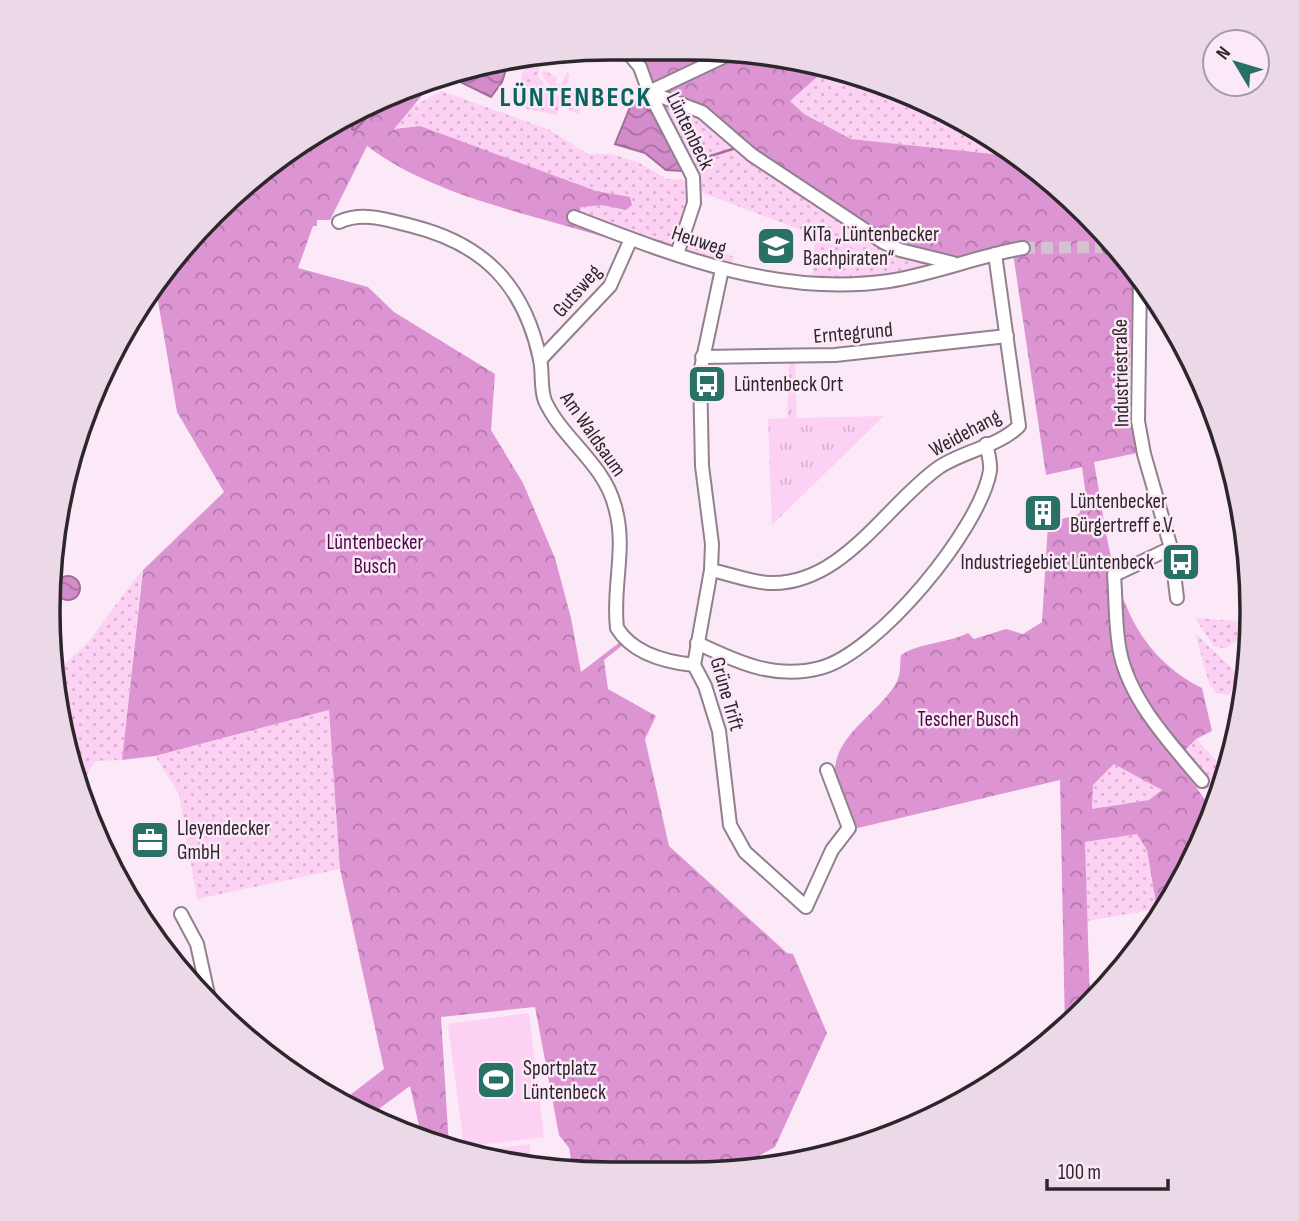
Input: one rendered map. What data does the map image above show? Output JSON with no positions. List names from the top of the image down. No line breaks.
{"streets":{"street":["Lüntenbeck","Heuweg","Gutsweg","Erntegrund","Industriestraße","Weidehang","Am Waldsaum","Grüne Trift"]},"crossings":[["Lüntenbeck","Heuweg"],["Heuweg","Gutsweg"],["Heuweg","Weidehang"],["Heuweg","Grüne Trift"],["Gutsweg","Am Waldsaum"],["Erntegrund","Weidehang"],["Erntegrund","Grüne Trift"],["Weidehang","Grüne Trift"],["Am Waldsaum","Grüne Trift"]],"districts":["LÜNTENBECK"],"parks":["Lüntenbecker Busch","Tescher Busch"],"places":{"school or university":["KiTa „Lüntenbecker Bachpiraten“"],"bus stop":["Lüntenbeck Ort","Industriegebiet Lüntenbeck"],"building":["Lüntenbecker Bürgertreff e.V."],"office":["Lleyendecker GmbH"],"sports":["Sportplatz Lüntenbeck"]},"scale_bar":"100 m","north":"top left"}
